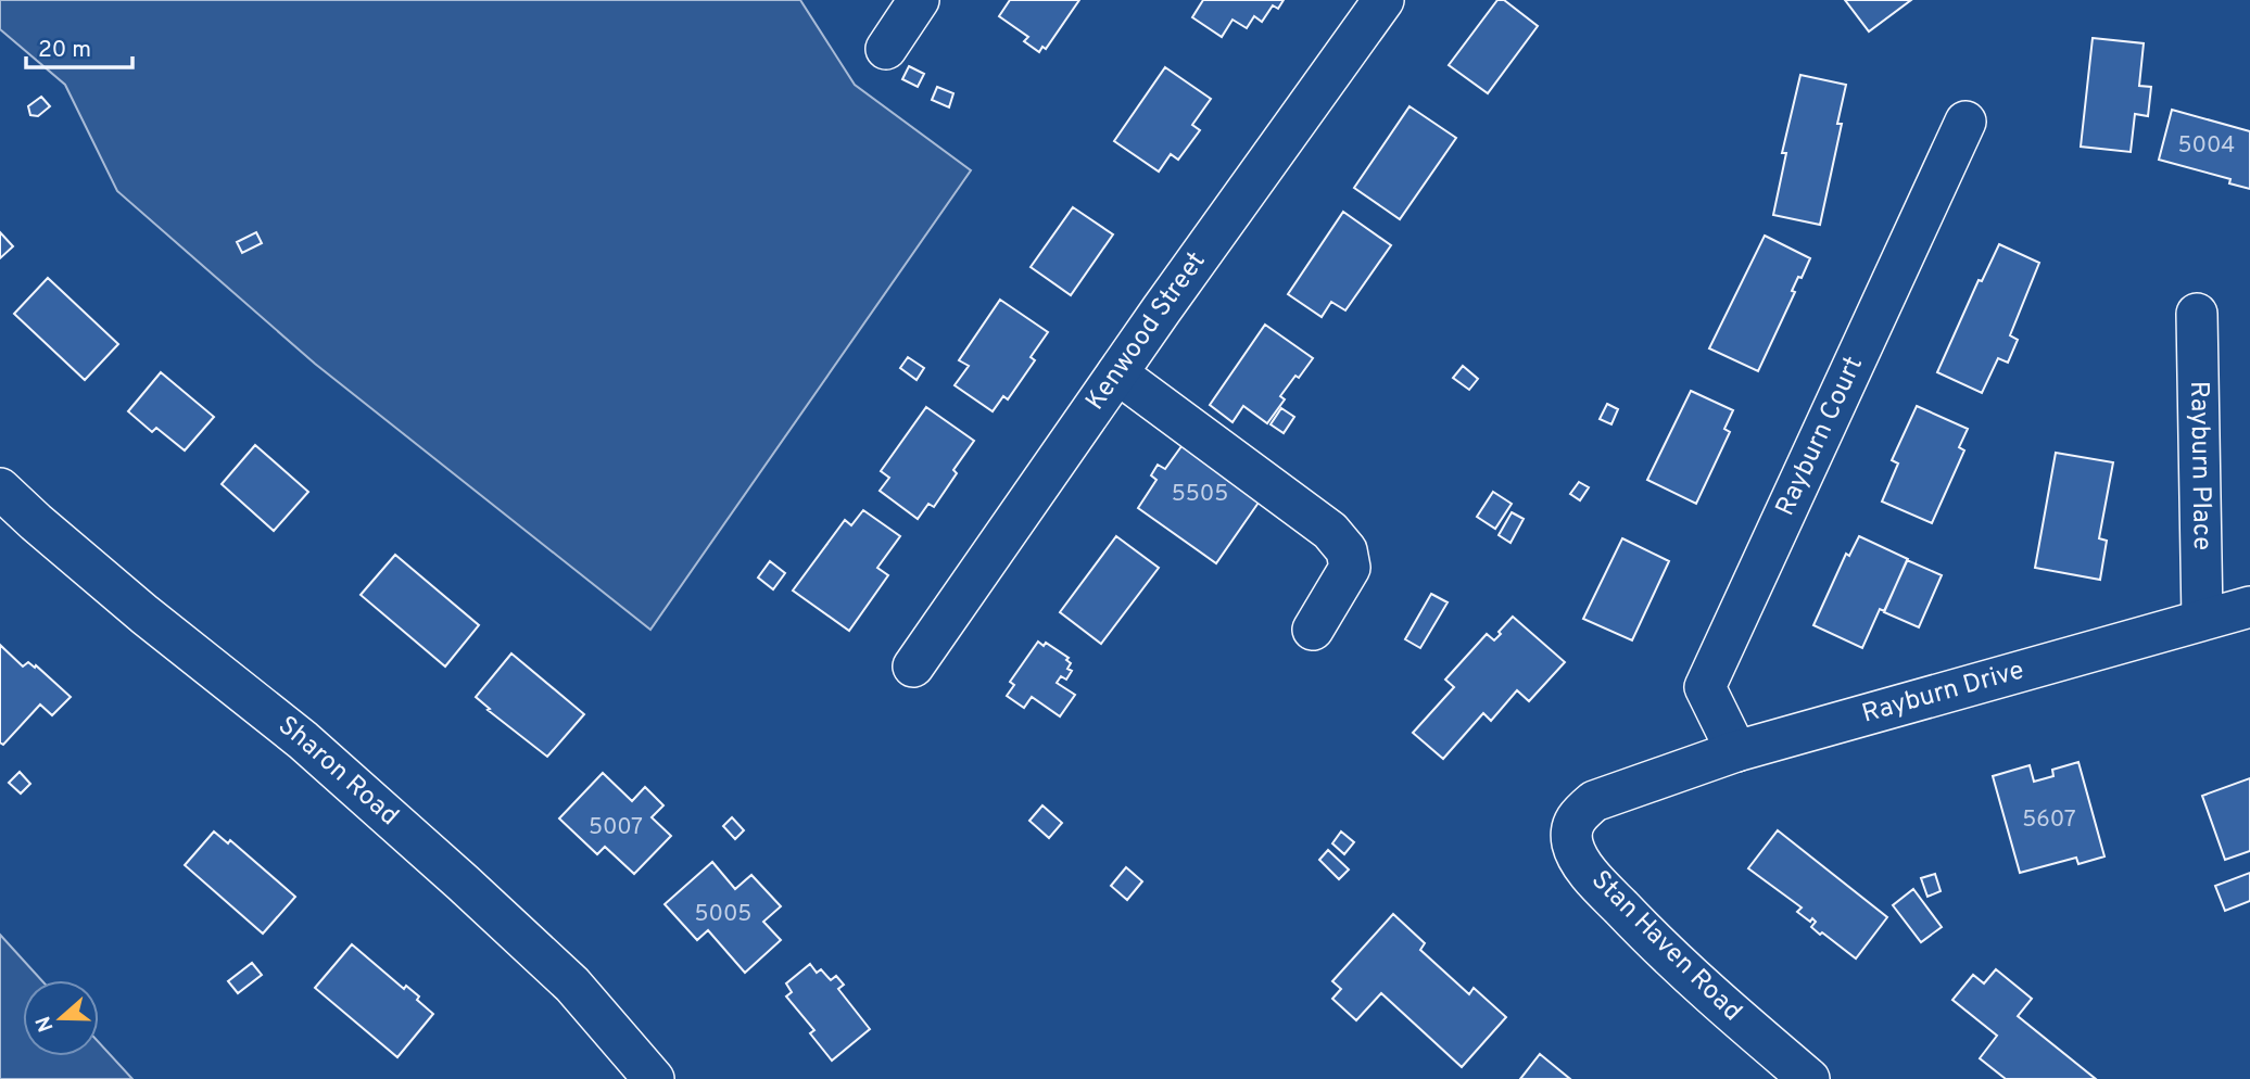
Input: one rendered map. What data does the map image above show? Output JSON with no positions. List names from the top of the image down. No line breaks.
{"streets":{"street":["Kenwood Street","Rayburn Court","Rayburn Place","Rayburn Drive","Sharon Road","Stan Haven Road"]},"crossings":[["Rayburn Court","Rayburn Drive"],["Rayburn Place","Rayburn Drive"],["Rayburn Drive","Stan Haven Road"]],"house_numbers":["5004","5505","5607","5007","5005"],"scale_bar":"20 m","north":"left"}
